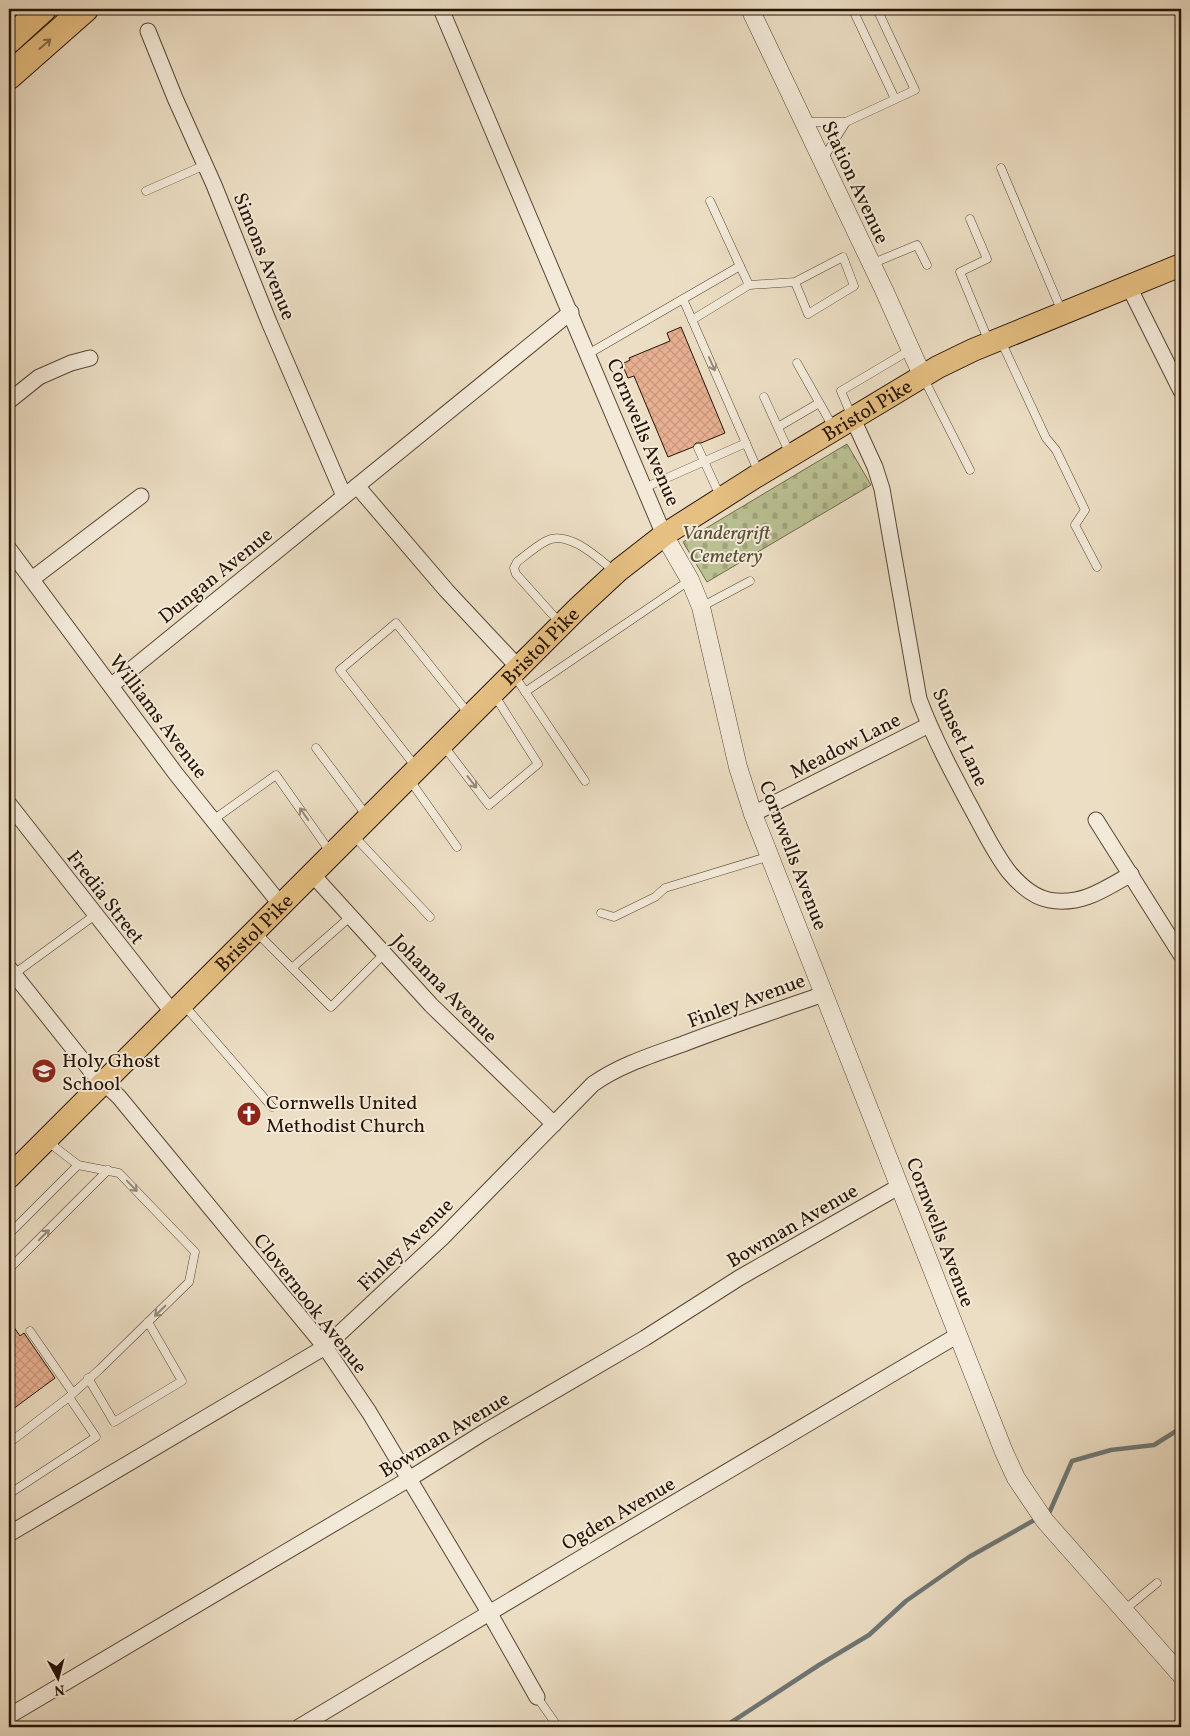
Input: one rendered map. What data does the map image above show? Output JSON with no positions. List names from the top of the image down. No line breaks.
{"streets":{"main road":["Bristol Pike"],"street":["Station Avenue","Simons Avenue","Cornwells Avenue","Dungan Avenue","Williams Avenue","Sunset Lane","Meadow Lane","Fredia Street","Johanna Avenue","Finley Avenue","Bowman Avenue","Clovernook Avenue","Ogden Avenue"]},"crossings":[["Station Avenue","Bristol Pike"],["Simons Avenue","Dungan Avenue"],["Bristol Pike","Cornwells Avenue"],["Bristol Pike","Williams Avenue"],["Bristol Pike","Sunset Lane"],["Bristol Pike","Fredia Street"],["Bristol Pike","Johanna Avenue"],["Bristol Pike","Clovernook Avenue"],["Cornwells Avenue","Meadow Lane"],["Cornwells Avenue","Finley Avenue"],["Cornwells Avenue","Bowman Avenue"],["Cornwells Avenue","Ogden Avenue"],["Dungan Avenue","Williams Avenue"],["Sunset Lane","Meadow Lane"],["Johanna Avenue","Finley Avenue"],["Finley Avenue","Clovernook Avenue"],["Bowman Avenue","Clovernook Avenue"],["Clovernook Avenue","Ogden Avenue"]],"parks":["Vandergrift Cemetery"],"places":{"school or university":["Holy Ghost School"],"church":["Cornwells United Methodist Church"]},"north":"bottom"}
